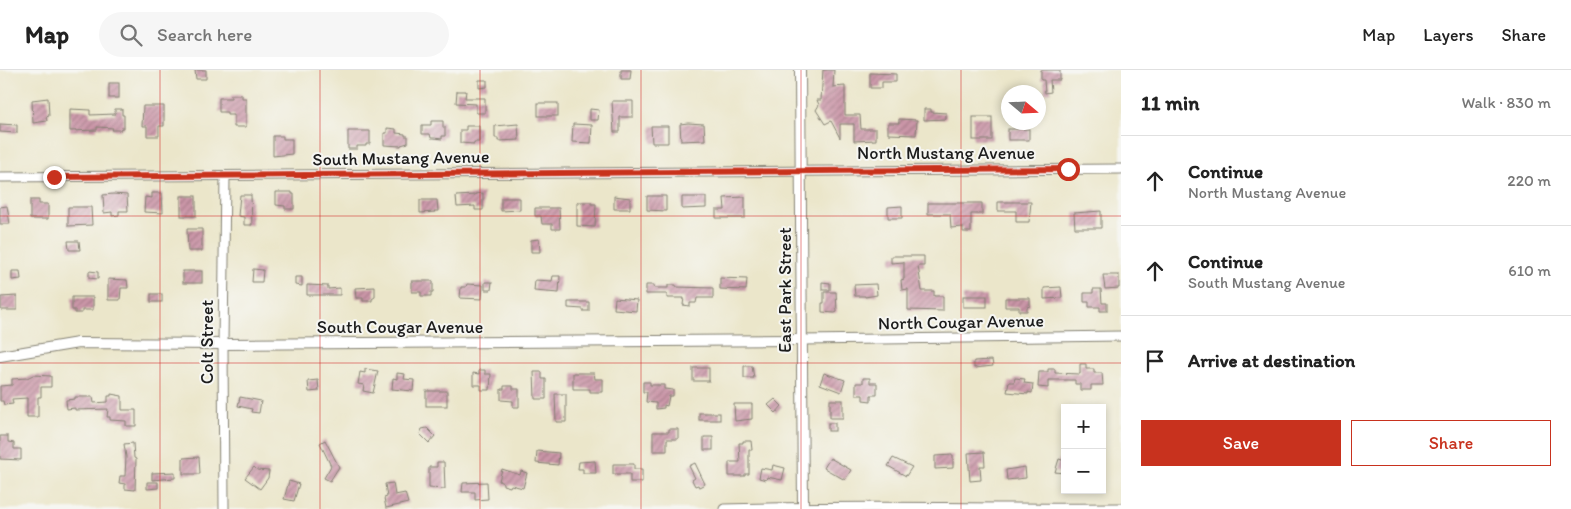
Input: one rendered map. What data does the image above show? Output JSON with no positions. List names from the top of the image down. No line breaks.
{"streets":{"street":["North Mustang Avenue","South Mustang Avenue","East Park Street","North Cougar Avenue","South Cougar Avenue","Colt Street"]},"crossings":[["North Mustang Avenue","South Mustang Avenue"],["North Mustang Avenue","East Park Street"],["South Mustang Avenue","East Park Street"],["South Mustang Avenue","Colt Street"],["East Park Street","North Cougar Avenue"],["East Park Street","South Cougar Avenue"],["North Cougar Avenue","South Cougar Avenue"],["South Cougar Avenue","Colt Street"]],"north":"right","page":{"header":"Map","search":"Search here","nav":["Map","Layers","Share"],"heading":["11 min","Walk · 830 m"],"list":[["Continue","North Mustang Avenue","220 m"],["Continue","South Mustang Avenue","610 m"],"Arrive at destination"],"map_buttons":["+","−"],"buttons":["Save","Share"]}}
